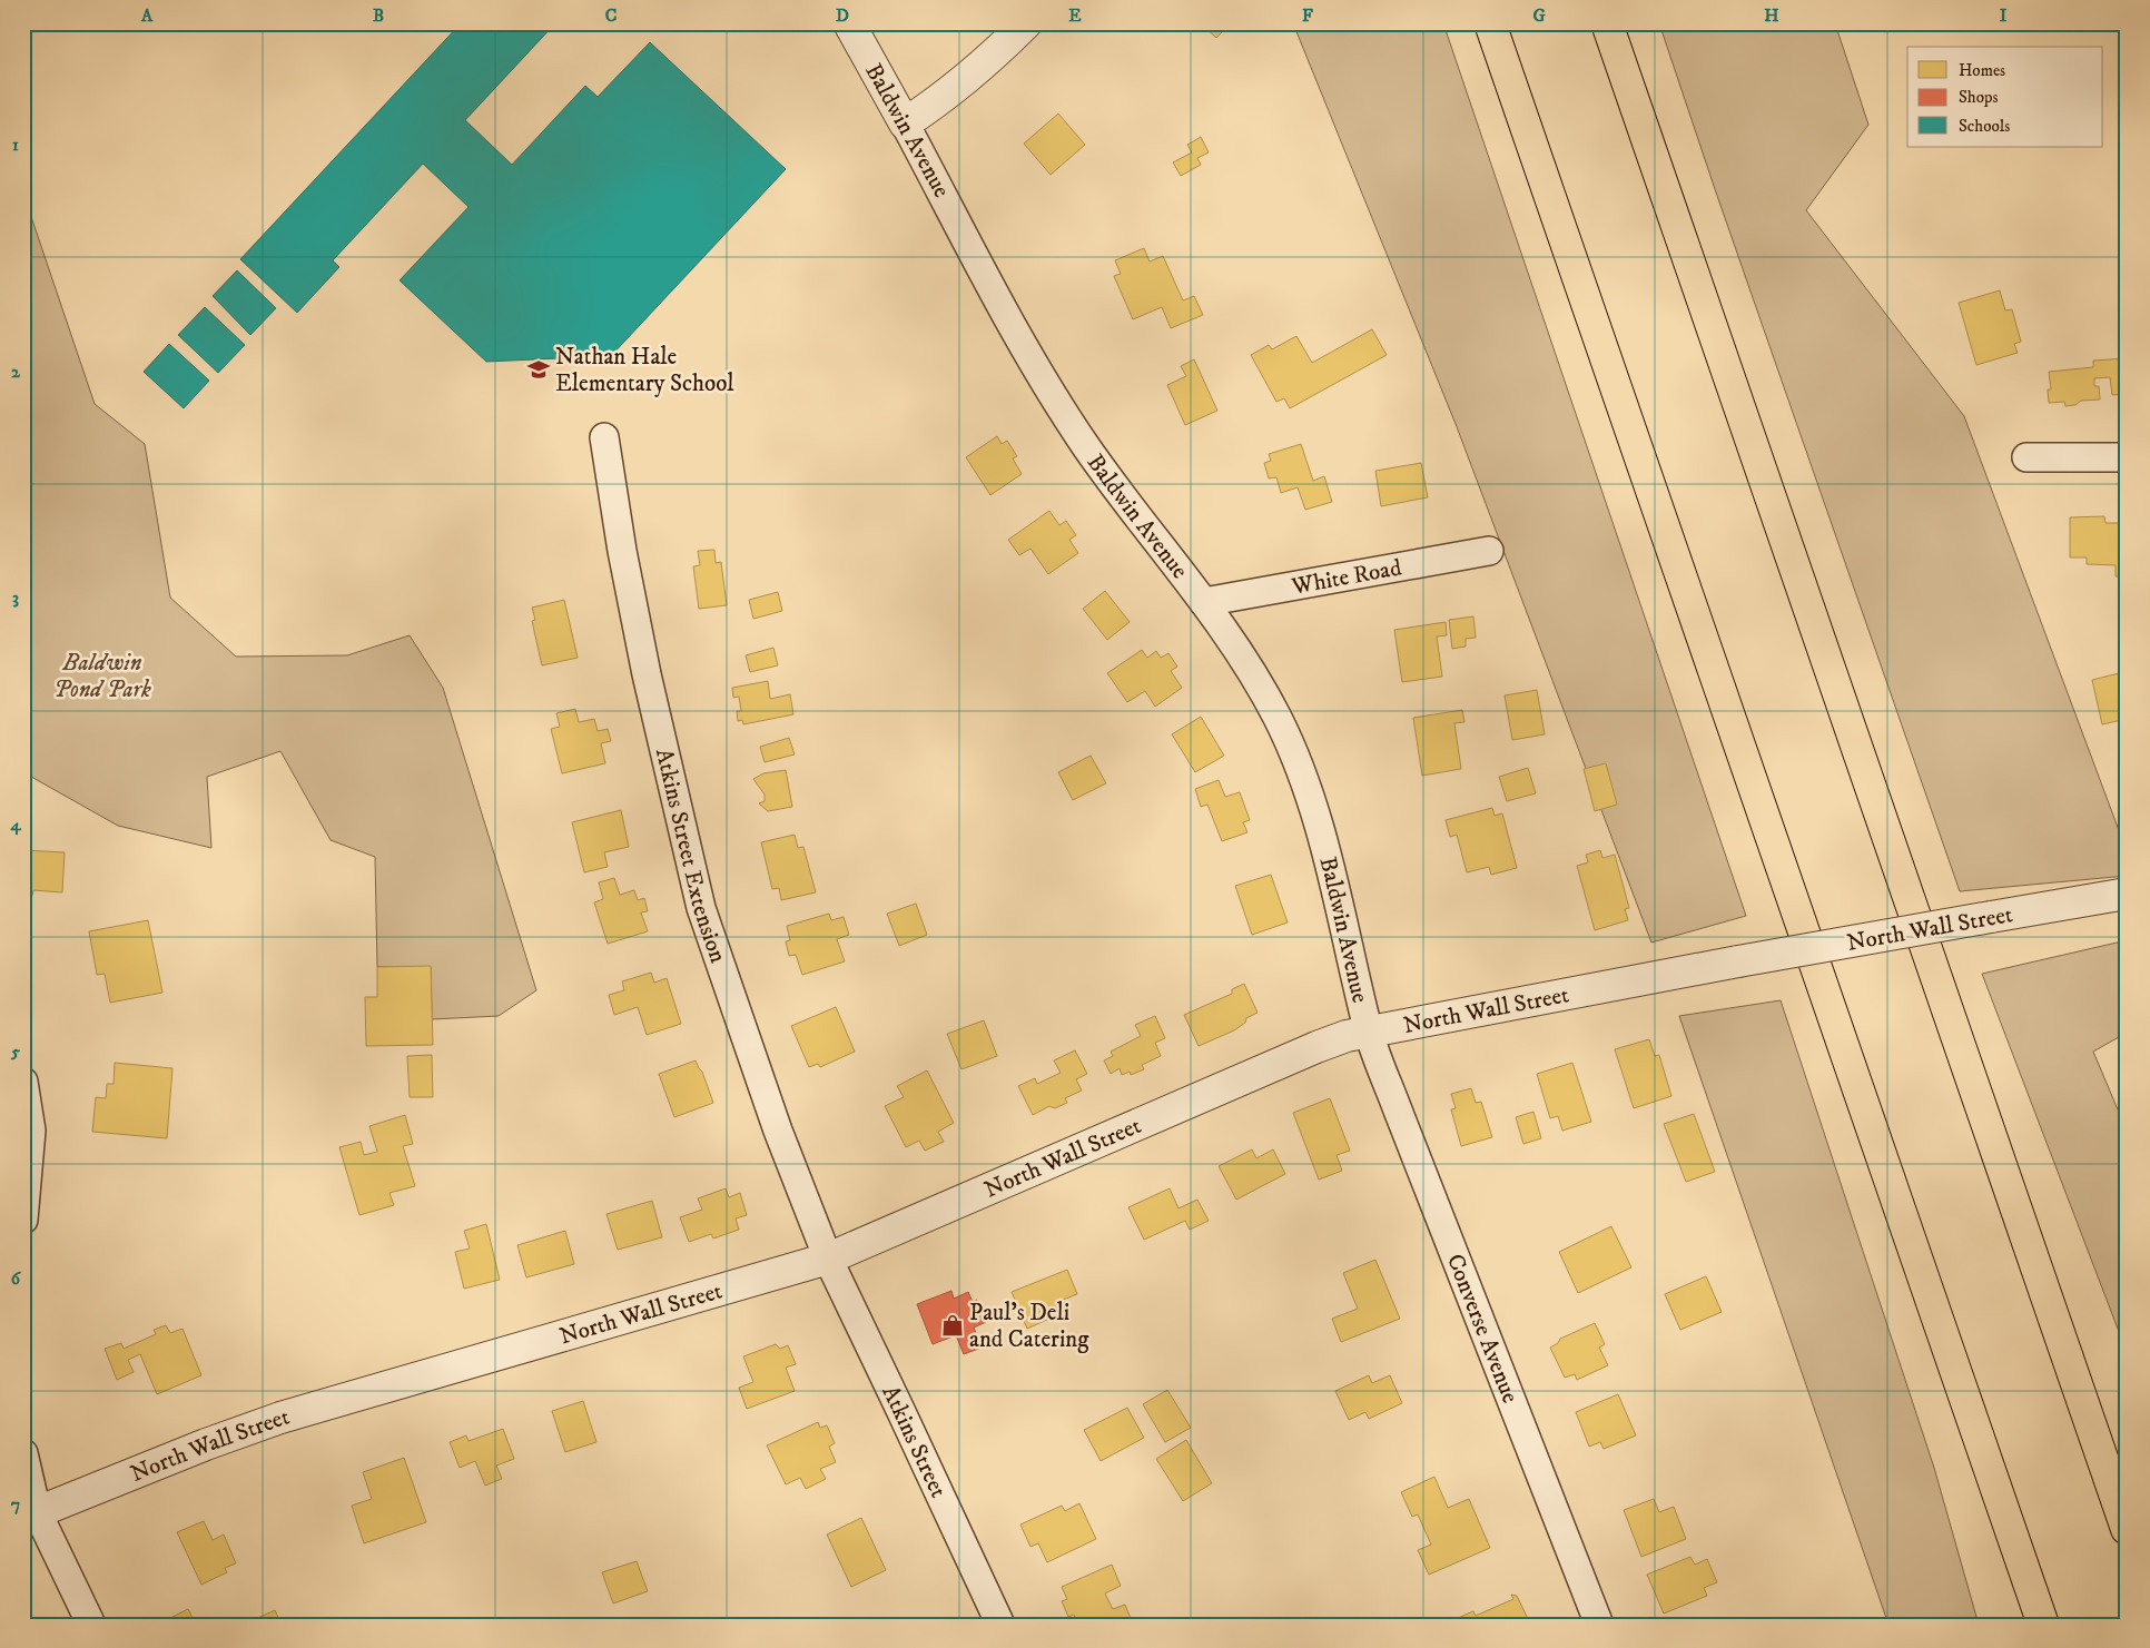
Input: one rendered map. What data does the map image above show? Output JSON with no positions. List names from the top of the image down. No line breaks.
{"streets":{"street":["Baldwin Avenue","White Road","Atkins Street Extension","North Wall Street","Converse Avenue","Atkins Street"]},"crossings":[["Baldwin Avenue","White Road"],["Baldwin Avenue","North Wall Street"],["Baldwin Avenue","Converse Avenue"],["Atkins Street Extension","North Wall Street"],["Atkins Street Extension","Atkins Street"],["North Wall Street","Converse Avenue"],["North Wall Street","Atkins Street"]],"parks":["Baldwin Pond Park"],"places":{"school or university":["Nathan Hale Elementary School"],"shop":["Paul's Deli and Catering"]},"legend":["Homes","Shops","Schools"],"grid":{"columns":["A","B","C","D","E","F","G","H","I"],"rows":["1","2","3","4","5","6","7"]}}
